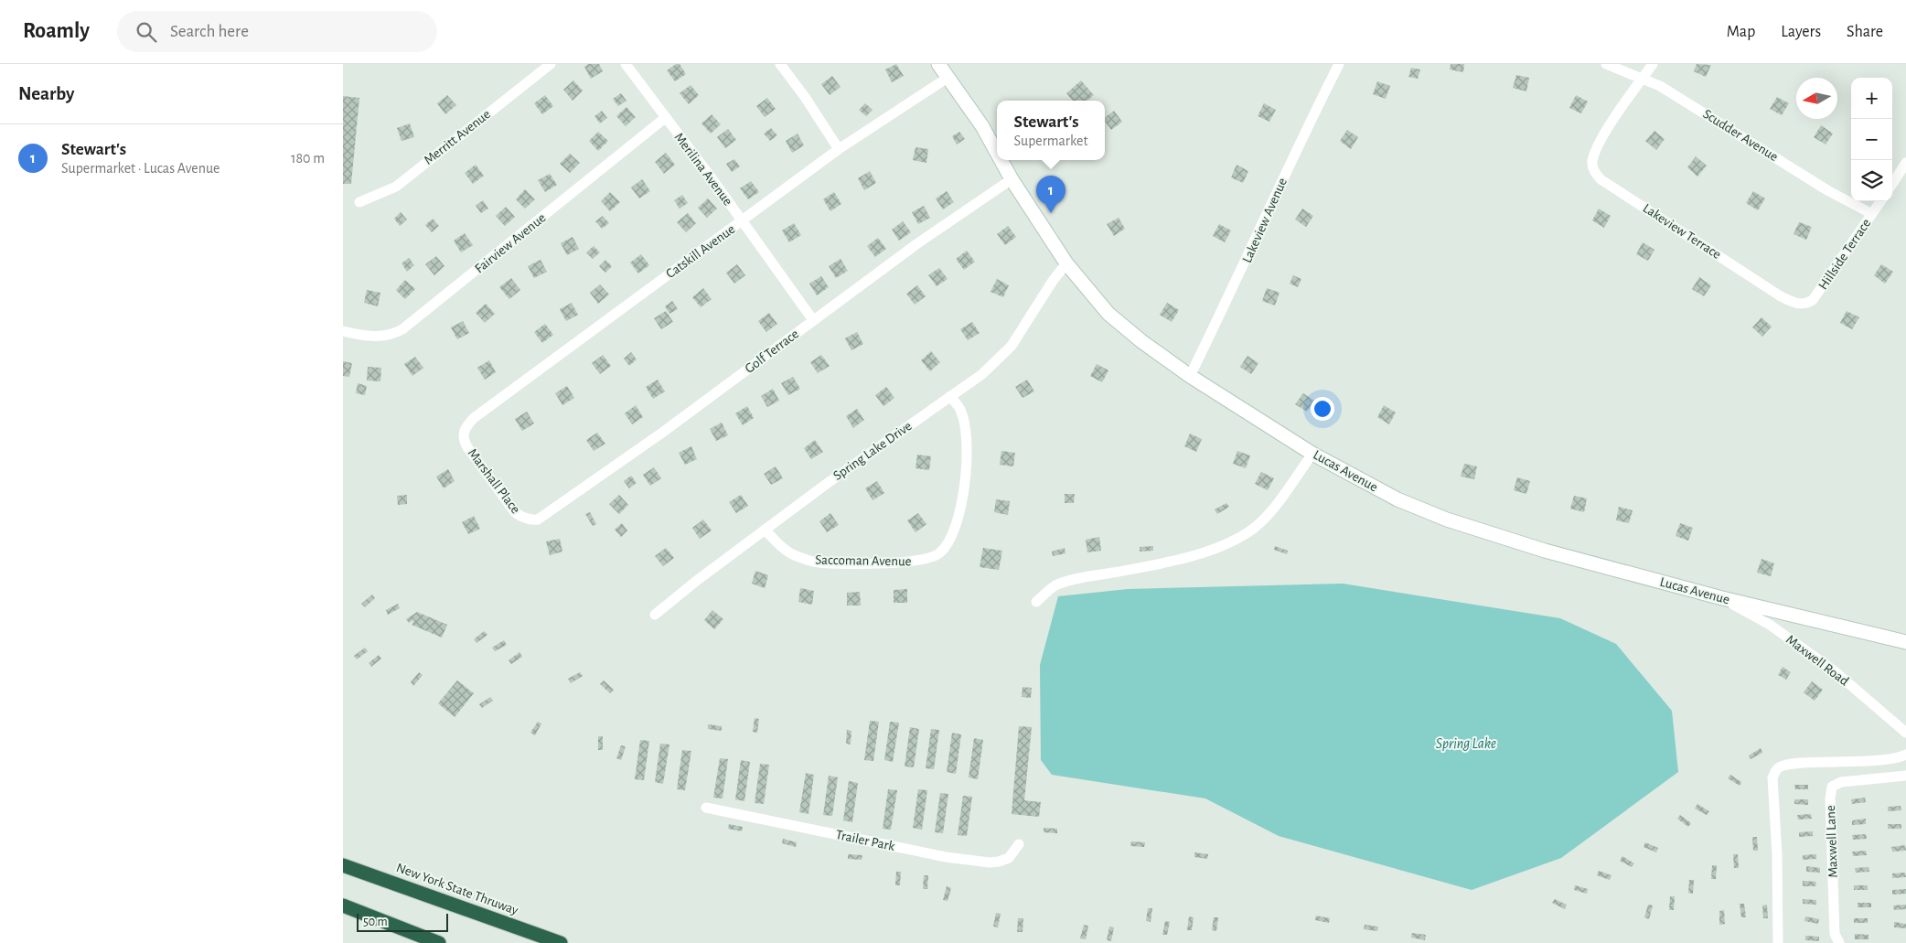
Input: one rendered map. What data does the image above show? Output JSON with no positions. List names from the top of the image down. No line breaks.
{"streets":{"highway":["New York State Thruway"],"street":["Scudder Avenue","Merritt Avenue","Merilina Avenue","Lakeview Avenue","Lakeview Terrace","Fairview Avenue","Catskill Avenue","Hillside Terrace","Golf Terrace","Spring Lake Drive","Lucas Avenue","Marshall Place","Saccoman Avenue","Maxwell Road","Trailer Park","Maxwell Lane"]},"crossings":[["Scudder Avenue","Lakeview Terrace"],["Scudder Avenue","Hillside Terrace"],["Merilina Avenue","Fairview Avenue"],["Merilina Avenue","Catskill Avenue"],["Merilina Avenue","Golf Terrace"],["Lakeview Avenue","Lucas Avenue"],["Lakeview Terrace","Hillside Terrace"],["Catskill Avenue","Lucas Avenue"],["Catskill Avenue","Marshall Place"],["Golf Terrace","Lucas Avenue"],["Golf Terrace","Marshall Place"],["Spring Lake Drive","Lucas Avenue"],["Spring Lake Drive","Saccoman Avenue"],["Lucas Avenue","Maxwell Road"]],"water":["Spring Lake"],"scale_bar":"50 m","north":"left","page":{"header":"Roamly","search":"Search here","nav":["Map","Layers","Share"],"heading":"Nearby","map_buttons":["+","−"],"popup":["Stewart's","Supermarket"],"list":[{"mark":"1","name":"Stewart's","note":"Supermarket · Lucas Avenue","value":"180 m"}],"pins":"1","scale":"50 m"}}
